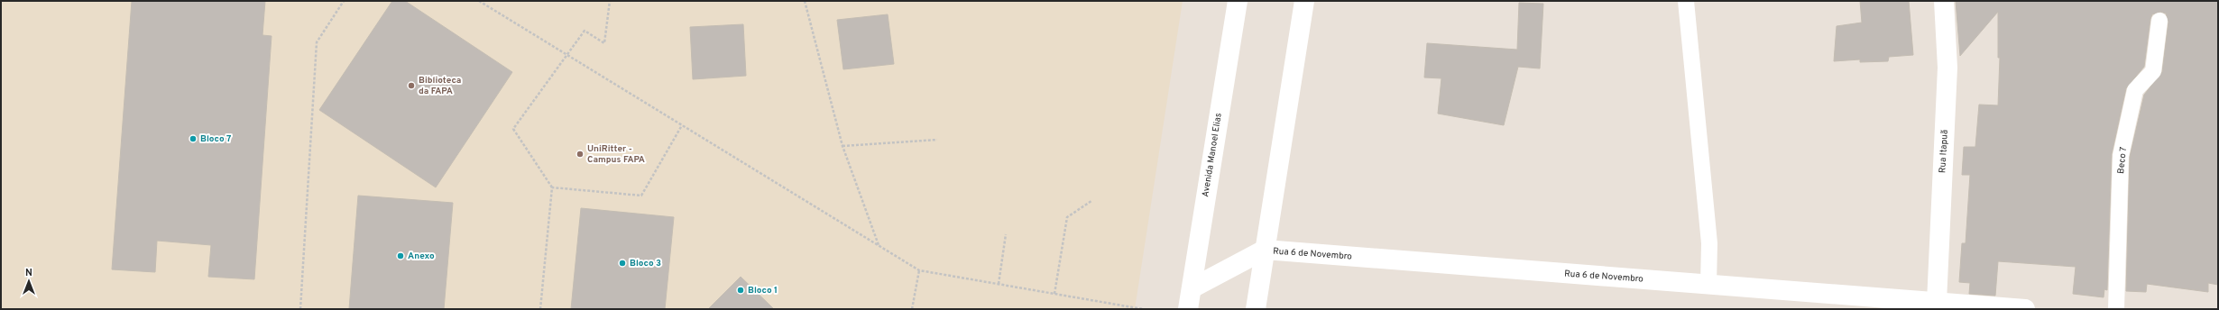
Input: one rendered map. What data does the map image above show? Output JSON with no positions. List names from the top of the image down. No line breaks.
{"streets":{"street":["Rua Itapuã","Avenida Manoel Elias","Rua 6 de Novembro"],"lane":["Beco 7"]},"crossings":[["Rua Itapuã","Rua 6 de Novembro"],["Avenida Manoel Elias","Rua 6 de Novembro"]],"places":["Biblioteca da FAPA","Bloco 7","UniRitter - Campus FAPA","Anexo","Bloco 3","Bloco 1"],"north":"top"}
